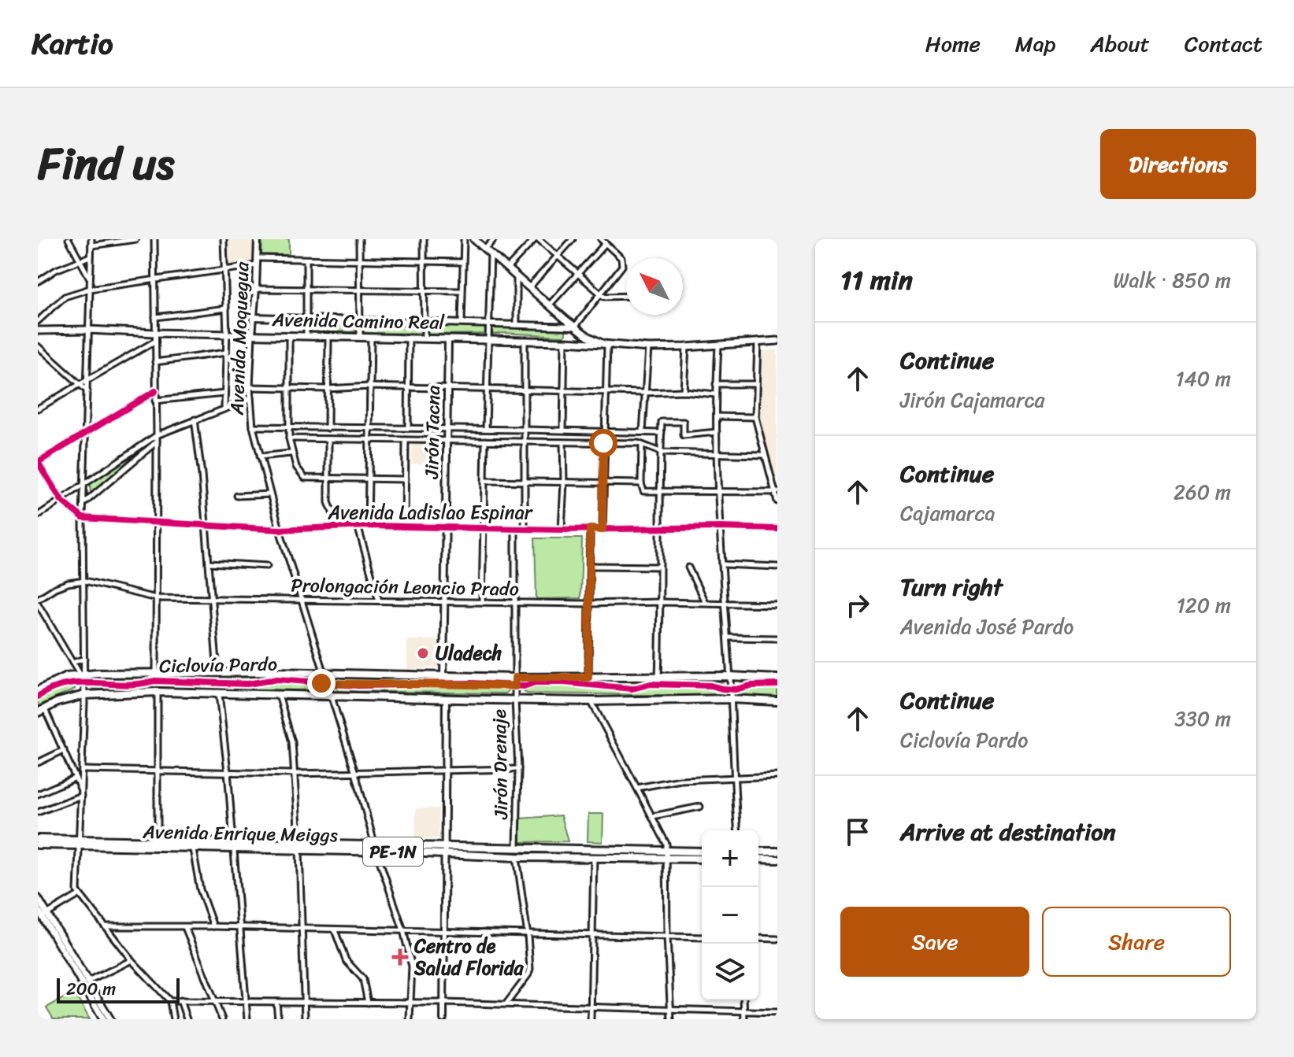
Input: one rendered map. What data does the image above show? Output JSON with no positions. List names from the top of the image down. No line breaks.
{"streets":{"main road":["Avenida Camino Real","Avenida Enrique Meiggs","PE-1N"],"street":["Avenida Moquegua","Jirón Tacna","Avenida Ladislao Espinar","Prolongación Leoncio Prado","Jirón Drenaje"],"cycle path":["Ciclovía Pardo"]},"crossings":[["Avenida Camino Real","Avenida Moquegua"],["Avenida Camino Real","Jirón Tacna"],["Avenida Moquegua","Avenida Ladislao Espinar"],["Avenida Moquegua","Prolongación Leoncio Prado"],["Avenida Moquegua","Avenida Enrique Meiggs"],["Jirón Tacna","Avenida Ladislao Espinar"],["Jirón Tacna","Prolongación Leoncio Prado"],["Avenida Ladislao Espinar","Jirón Drenaje"],["Prolongación Leoncio Prado","Jirón Drenaje"],["Jirón Drenaje","Avenida Enrique Meiggs"]],"places":{"other":["Uladech"],"health":["Centro de Salud Florida"]},"scale_bar":"200 m","north":"top left","page":{"header":"Kartio","nav":["Home","Map","About","Contact"],"title":"Find us","buttons":["Directions",["Save","Share"]],"heading":["11 min","Walk · 850 m"],"list":[["Continue","Jirón Cajamarca","140 m"],["Continue","Cajamarca","260 m"],["Turn right","Avenida José Pardo","120 m"],["Continue","Ciclovía Pardo","330 m"],"Arrive at destination"],"map_buttons":["+","−"],"scale":"200 m"}}
